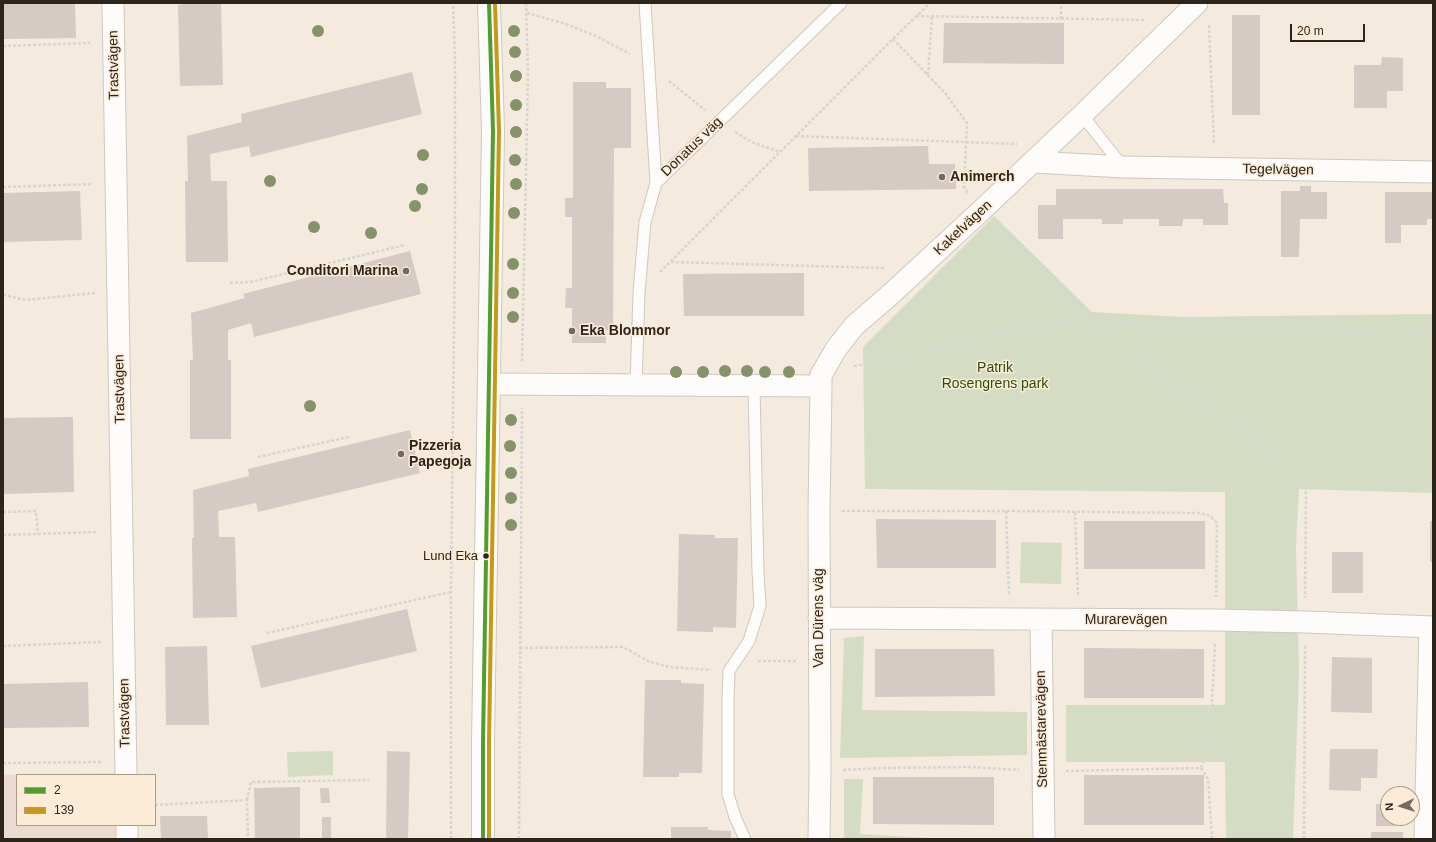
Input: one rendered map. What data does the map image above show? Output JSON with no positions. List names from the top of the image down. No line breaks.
{"streets":{"street":["Trastvägen","Tegelvägen","Kakelvägen","Van Dürens väg","Murarevägen","Stenmästarevägen"],"lane":["Donatus väg"]},"crossings":[["Tegelvägen","Kakelvägen"],["Kakelvägen","Van Dürens väg"],["Van Dürens väg","Murarevägen"],["Murarevägen","Stenmästarevägen"]],"parks":["Patrik Rosengrens park"],"places":["Animerch","Conditori Marina","Eka Blommor","Pizzeria Papegoja","Lund Eka"],"lines":["transit line 2","transit line 139"],"legend":["2","139"],"scale_bar":"20 m","north":"left"}
